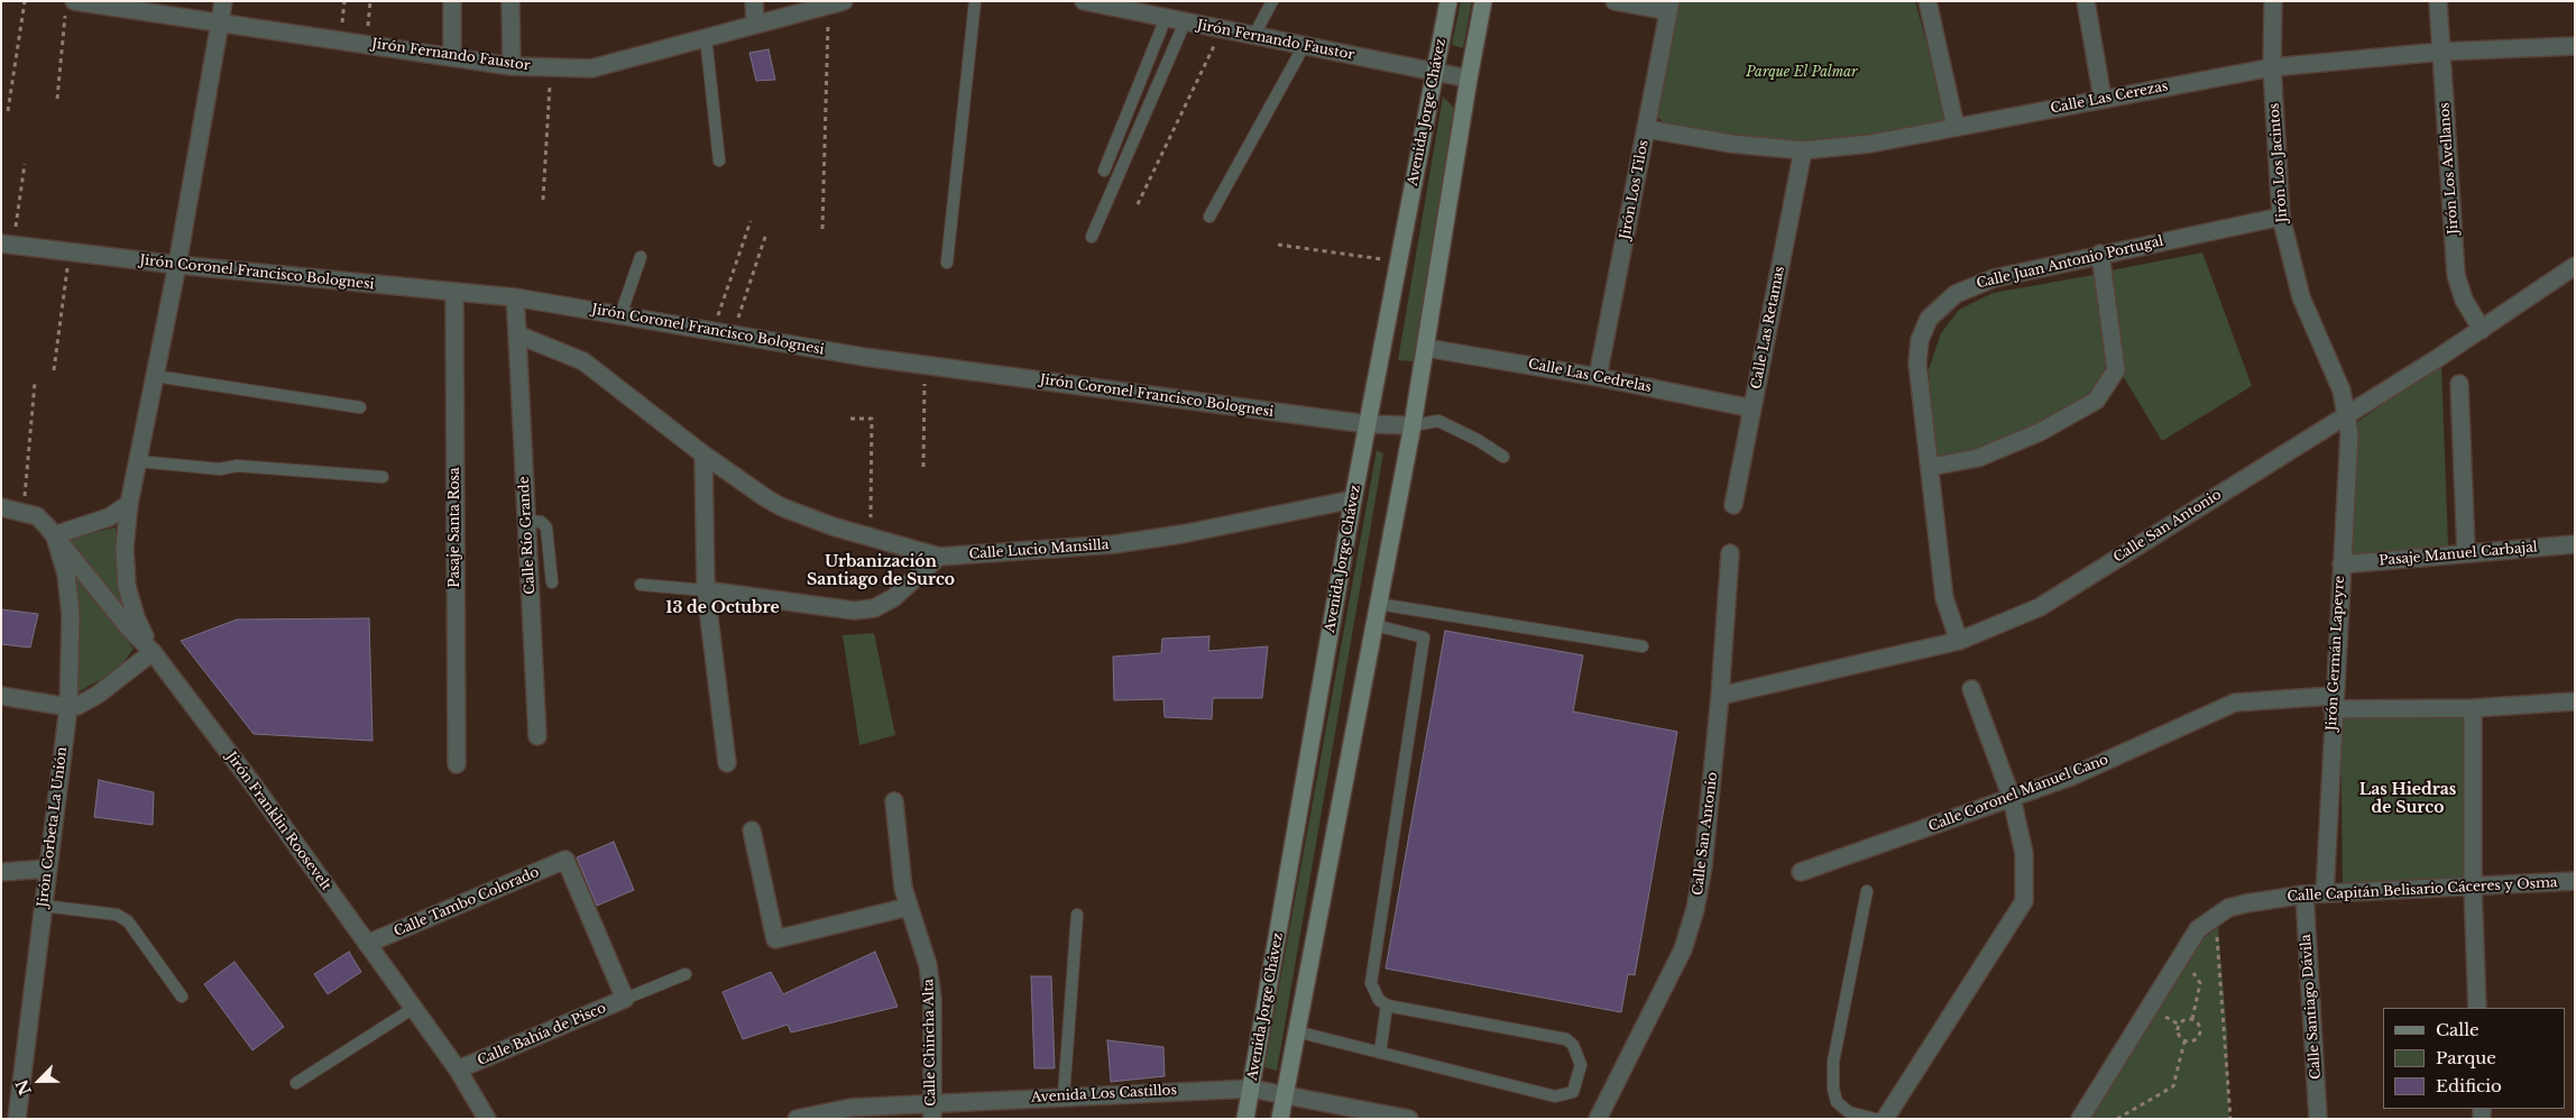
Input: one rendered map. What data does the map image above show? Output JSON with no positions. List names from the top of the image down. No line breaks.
{"streets":{"main road":["Avenida Jorge Chávez"],"street":["Jirón Fernando Faustor","Calle Las Cerezas","Jirón Los Jacintos","Jirón Los Avellanos","Jirón Los Tilos","Calle Juan Antonio Portugal","Jirón Coronel Francisco Bolognesi","Calle Las Retamas","Calle Las Cedrelas","Calle San Antonio","Pasaje Santa Rosa","Calle Río Grande","Calle Lucio Mansilla","Pasaje Manuel Carbajal","Jirón Germán Lapeyre","Calle Coronel Manuel Cano","Jirón Franklin Roosevelt","Jirón Corbeta La Unión","Calle Capitán Belisario Cáceres y Osma","Calle Tambo Colorado","Calle Santiago Dávila","Calle Bahía de Pisco","Calle Chincha Alta","Avenida Los Castillos"]},"crossings":[["Jirón Fernando Faustor","Avenida Jorge Chávez"],["Calle Las Cerezas","Jirón Los Jacintos"],["Calle Las Cerezas","Jirón Los Avellanos"],["Calle Las Cerezas","Jirón Los Tilos"],["Calle Las Cerezas","Calle Las Retamas"],["Avenida Jorge Chávez","Jirón Coronel Francisco Bolognesi"],["Avenida Jorge Chávez","Calle Lucio Mansilla"],["Avenida Jorge Chávez","Avenida Los Castillos"],["Jirón Los Jacintos","Calle Juan Antonio Portugal"],["Jirón Los Jacintos","Calle San Antonio"],["Jirón Los Jacintos","Jirón Germán Lapeyre"],["Jirón Los Avellanos","Calle San Antonio"],["Jirón Los Tilos","Calle Las Cedrelas"],["Calle Juan Antonio Portugal","Calle San Antonio"],["Jirón Coronel Francisco Bolognesi","Pasaje Santa Rosa"],["Calle Las Retamas","Calle Las Cedrelas"],["Calle San Antonio","Jirón Germán Lapeyre"],["Calle Río Grande","Calle Lucio Mansilla"],["Pasaje Manuel Carbajal","Jirón Germán Lapeyre"],["Jirón Germán Lapeyre","Calle Coronel Manuel Cano"],["Jirón Germán Lapeyre","Calle Capitán Belisario Cáceres y Osma"],["Jirón Franklin Roosevelt","Jirón Corbeta La Unión"],["Jirón Franklin Roosevelt","Calle Tambo Colorado"],["Jirón Franklin Roosevelt","Calle Bahía de Pisco"],["Calle Capitán Belisario Cáceres y Osma","Calle Santiago Dávila"],["Calle Tambo Colorado","Calle Bahía de Pisco"],["Calle Chincha Alta","Avenida Los Castillos"]],"districts":["Urbanización Santiago de Surco","13 de Octubre","Las Hiedras de Surco"],"parks":["Parque El Palmar"],"legend":["Calle","Parque","Edificio"],"north":"bottom left"}
